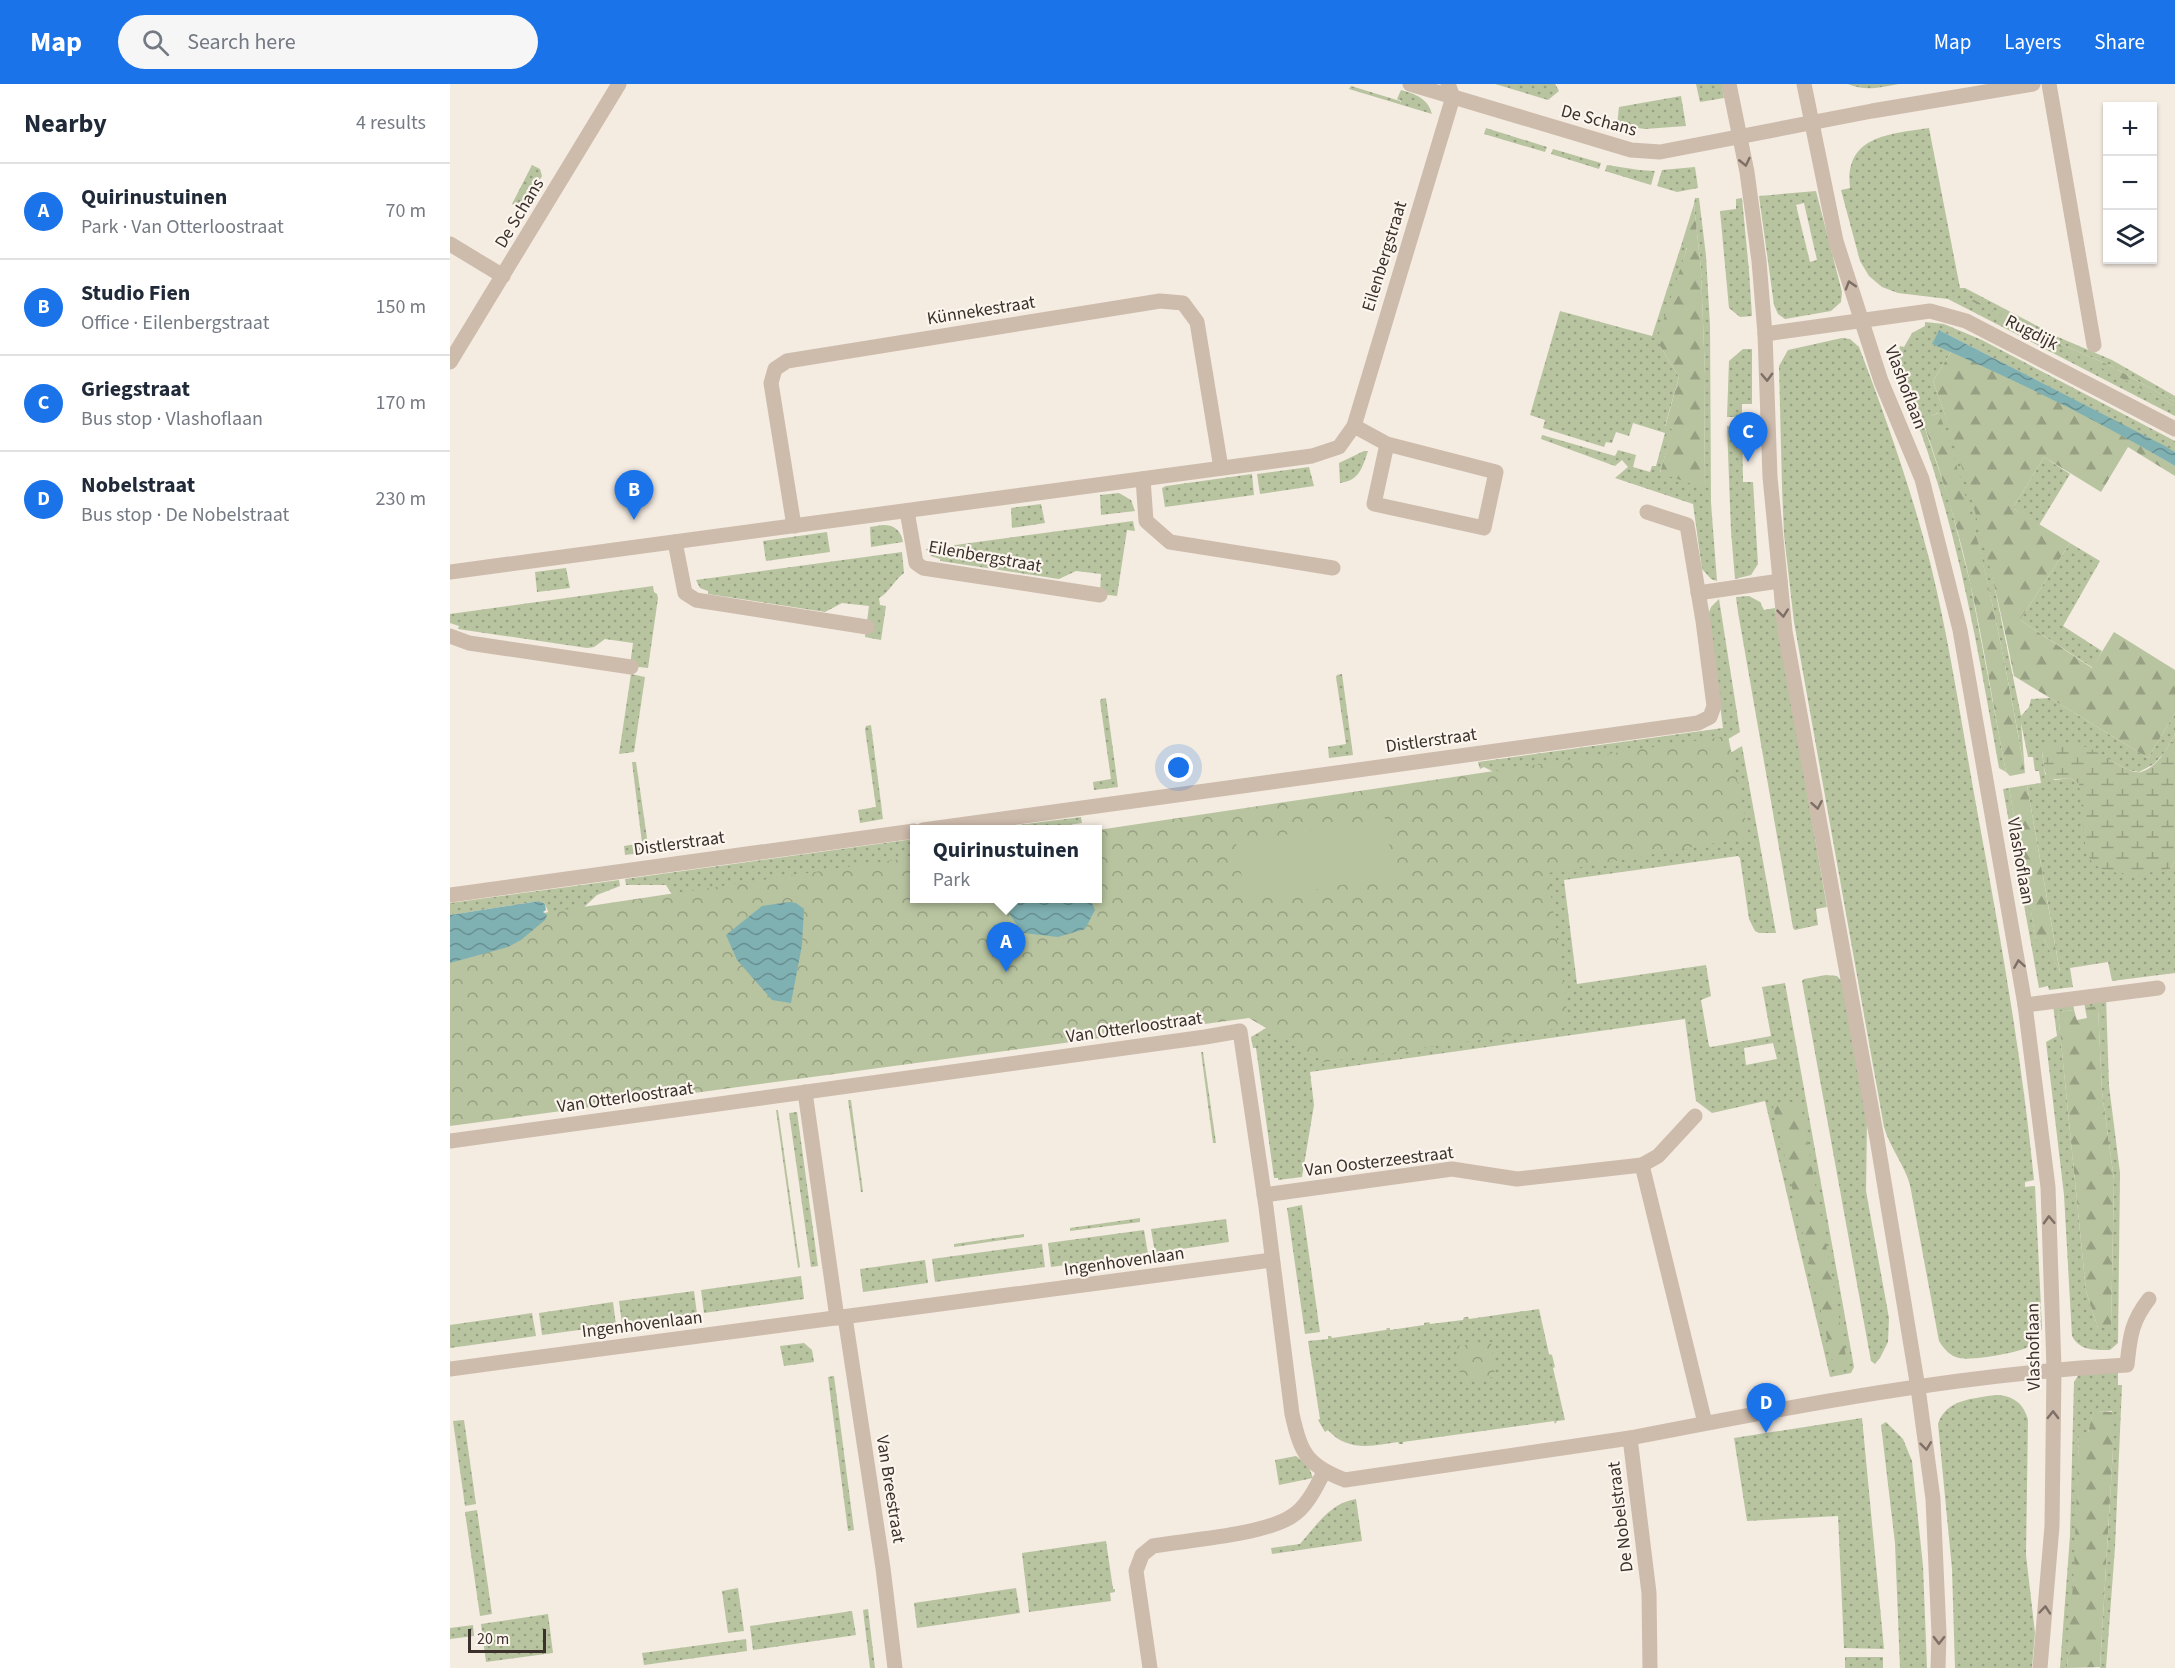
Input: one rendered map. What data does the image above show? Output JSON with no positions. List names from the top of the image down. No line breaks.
{"streets":{"street":["De Schans","Eilenbergstraat","Künnekestraat","Rugdijk","Vlashoflaan","Distlerstraat","Van Otterloostraat","Van Oosterzeestraat","Ingenhovenlaan","Van Breestraat","De Nobelstraat"]},"crossings":[["De Schans","Eilenbergstraat"],["De Schans","Vlashoflaan"],["Eilenbergstraat","Künnekestraat"],["Rugdijk","Vlashoflaan"],["Vlashoflaan","De Nobelstraat"],["Van Otterloostraat","Van Oosterzeestraat"],["Van Otterloostraat","Ingenhovenlaan"],["Ingenhovenlaan","Van Breestraat"]],"scale_bar":"20 m","page":{"header":"Map","search":"Search here","nav":["Map","Layers","Share"],"heading":["Nearby","4 results"],"map_buttons":["+","−"],"list":[{"mark":"A","name":"Quirinustuinen","note":"Park · Van Otterloostraat","value":"70 m"},{"mark":"B","name":"Studio Fien","note":"Office · Eilenbergstraat","value":"150 m"},{"mark":"C","name":"Griegstraat","note":"Bus stop · Vlashoflaan","value":"170 m"},{"mark":"D","name":"Nobelstraat","note":"Bus stop · De Nobelstraat","value":"230 m"}],"pins":["C","B","A","D"],"popup":["Quirinustuinen","Park"],"scale":"20 m"}}
